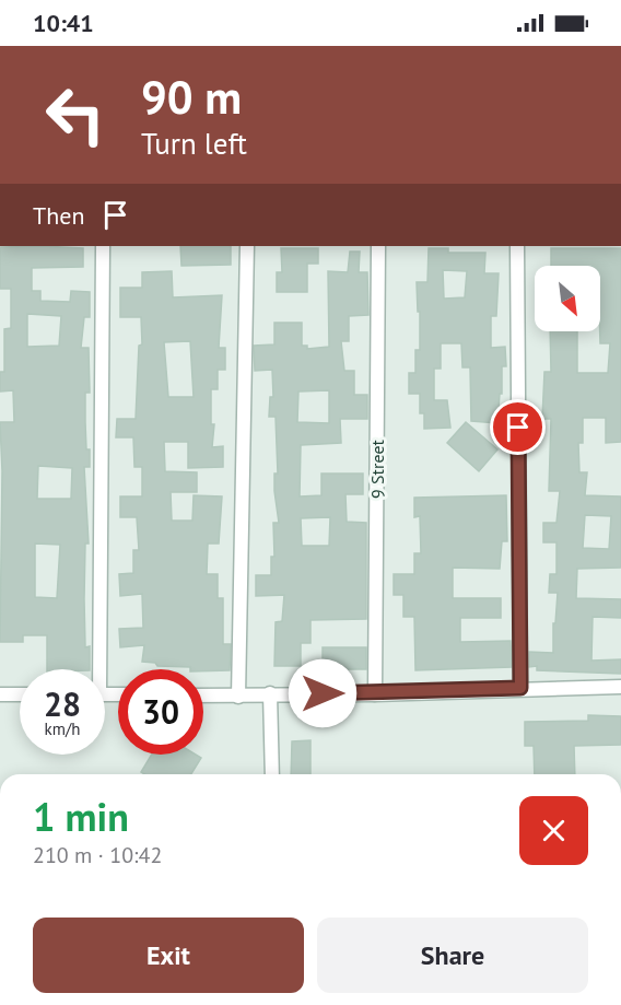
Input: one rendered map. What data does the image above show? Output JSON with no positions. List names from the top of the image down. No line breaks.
{"streets":{"street":["9 Street"]},"north":"bottom right","page":{"status":"10:41","turn":["90 m","Turn left"],"then":"Then","speed":"28 km/h","limit":"30","heading":["1 min","210 m · 10:42"],"buttons":["Exit","Share"]}}
